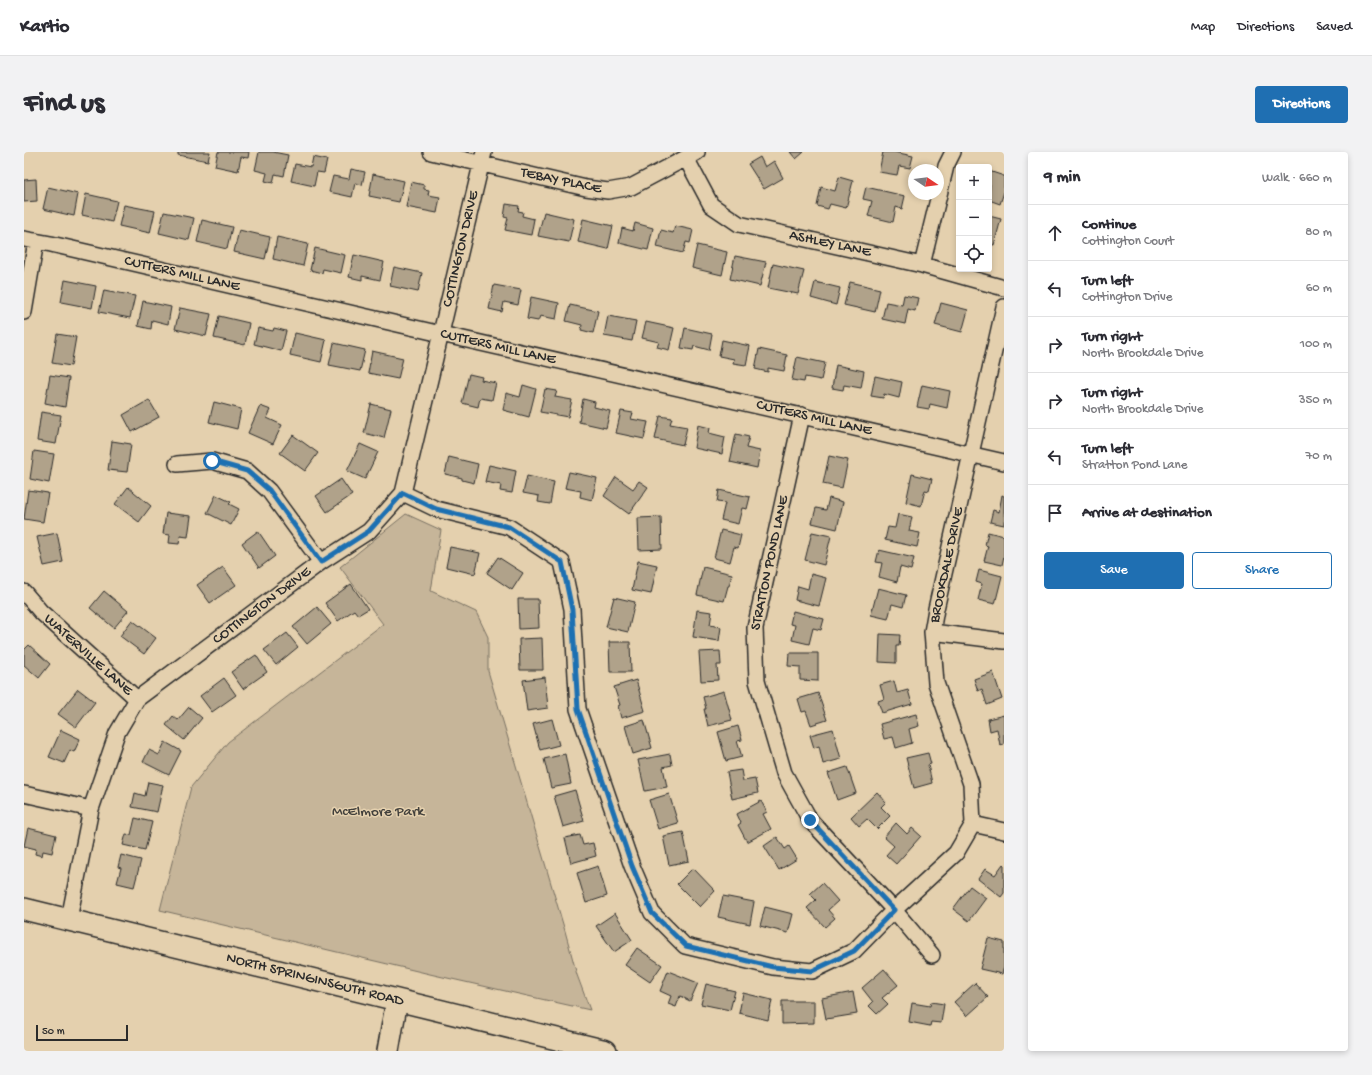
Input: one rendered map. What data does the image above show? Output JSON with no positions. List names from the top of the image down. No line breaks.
{"streets":{"street":["TEBAY PLACE","ASHLEY LANE","COTTINGTON DRIVE","CUTTERS MILL LANE","STRATTON POND LANE","BROOKDALE DRIVE","WATERVILLE LANE","NORTH SPRINGINSGUTH ROAD"]},"crossings":[["TEBAY PLACE","ASHLEY LANE"],["TEBAY PLACE","COTTINGTON DRIVE"],["COTTINGTON DRIVE","CUTTERS MILL LANE"],["COTTINGTON DRIVE","WATERVILLE LANE"],["COTTINGTON DRIVE","NORTH SPRINGINSGUTH ROAD"],["CUTTERS MILL LANE","STRATTON POND LANE"],["CUTTERS MILL LANE","BROOKDALE DRIVE"]],"parks":["McElmore Park"],"scale_bar":"50 m","north":"right","page":{"header":"Kartio","nav":["Map","Directions","Saved"],"buttons":["Directions",["Save","Share"]],"title":"Find us","heading":["9 min","Walk · 660 m"],"map_buttons":["+","−"],"list":[["Continue","Cottington Court","80 m"],["Turn left","Cottington Drive","60 m"],["Turn right","North Brookdale Drive","100 m"],["Turn right","North Brookdale Drive","350 m"],["Turn left","Stratton Pond Lane","70 m"],"Arrive at destination"],"scale":"50 m"}}
